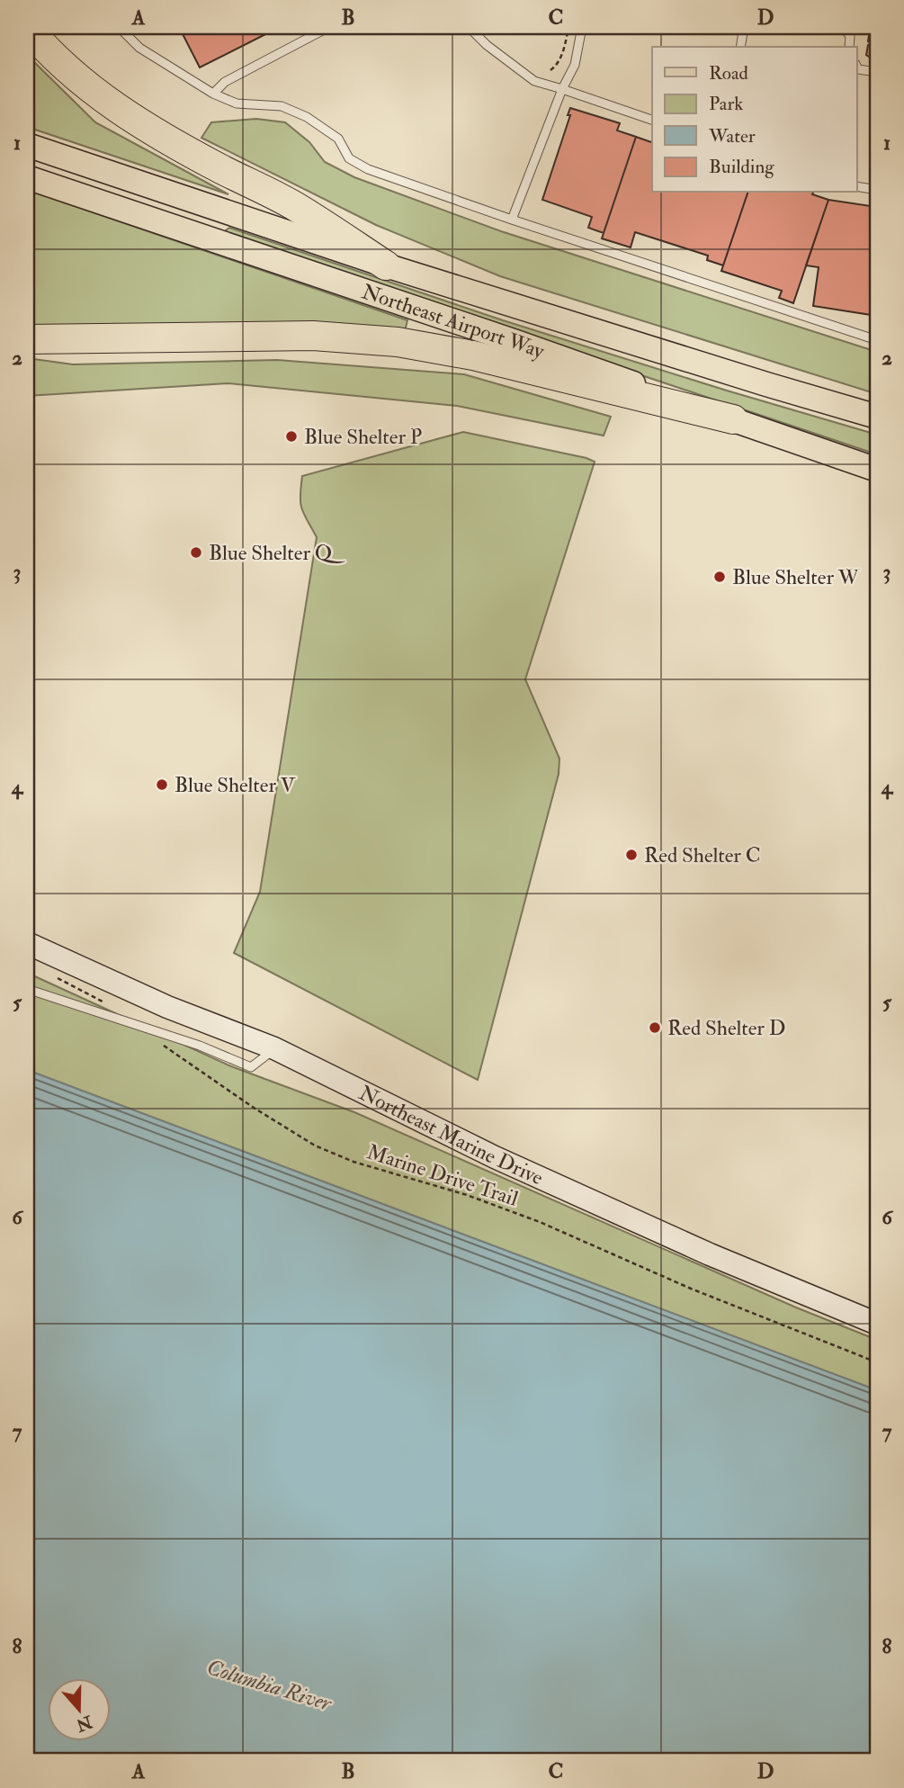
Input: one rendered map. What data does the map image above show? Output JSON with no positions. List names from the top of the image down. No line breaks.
{"streets":{"main road":["Northeast Airport Way","Northeast Marine Drive"],"path":["Marine Drive Trail"]},"water":["Columbia River"],"places":["Blue Shelter P","Blue Shelter Q","Blue Shelter W","Blue Shelter V","Red Shelter C","Red Shelter D"],"legend":["Road","Park","Water","Building"],"north":"bottom","grid":{"columns":["A","B","C","D"],"rows":["1","2","3","4","5","6","7","8"]}}
